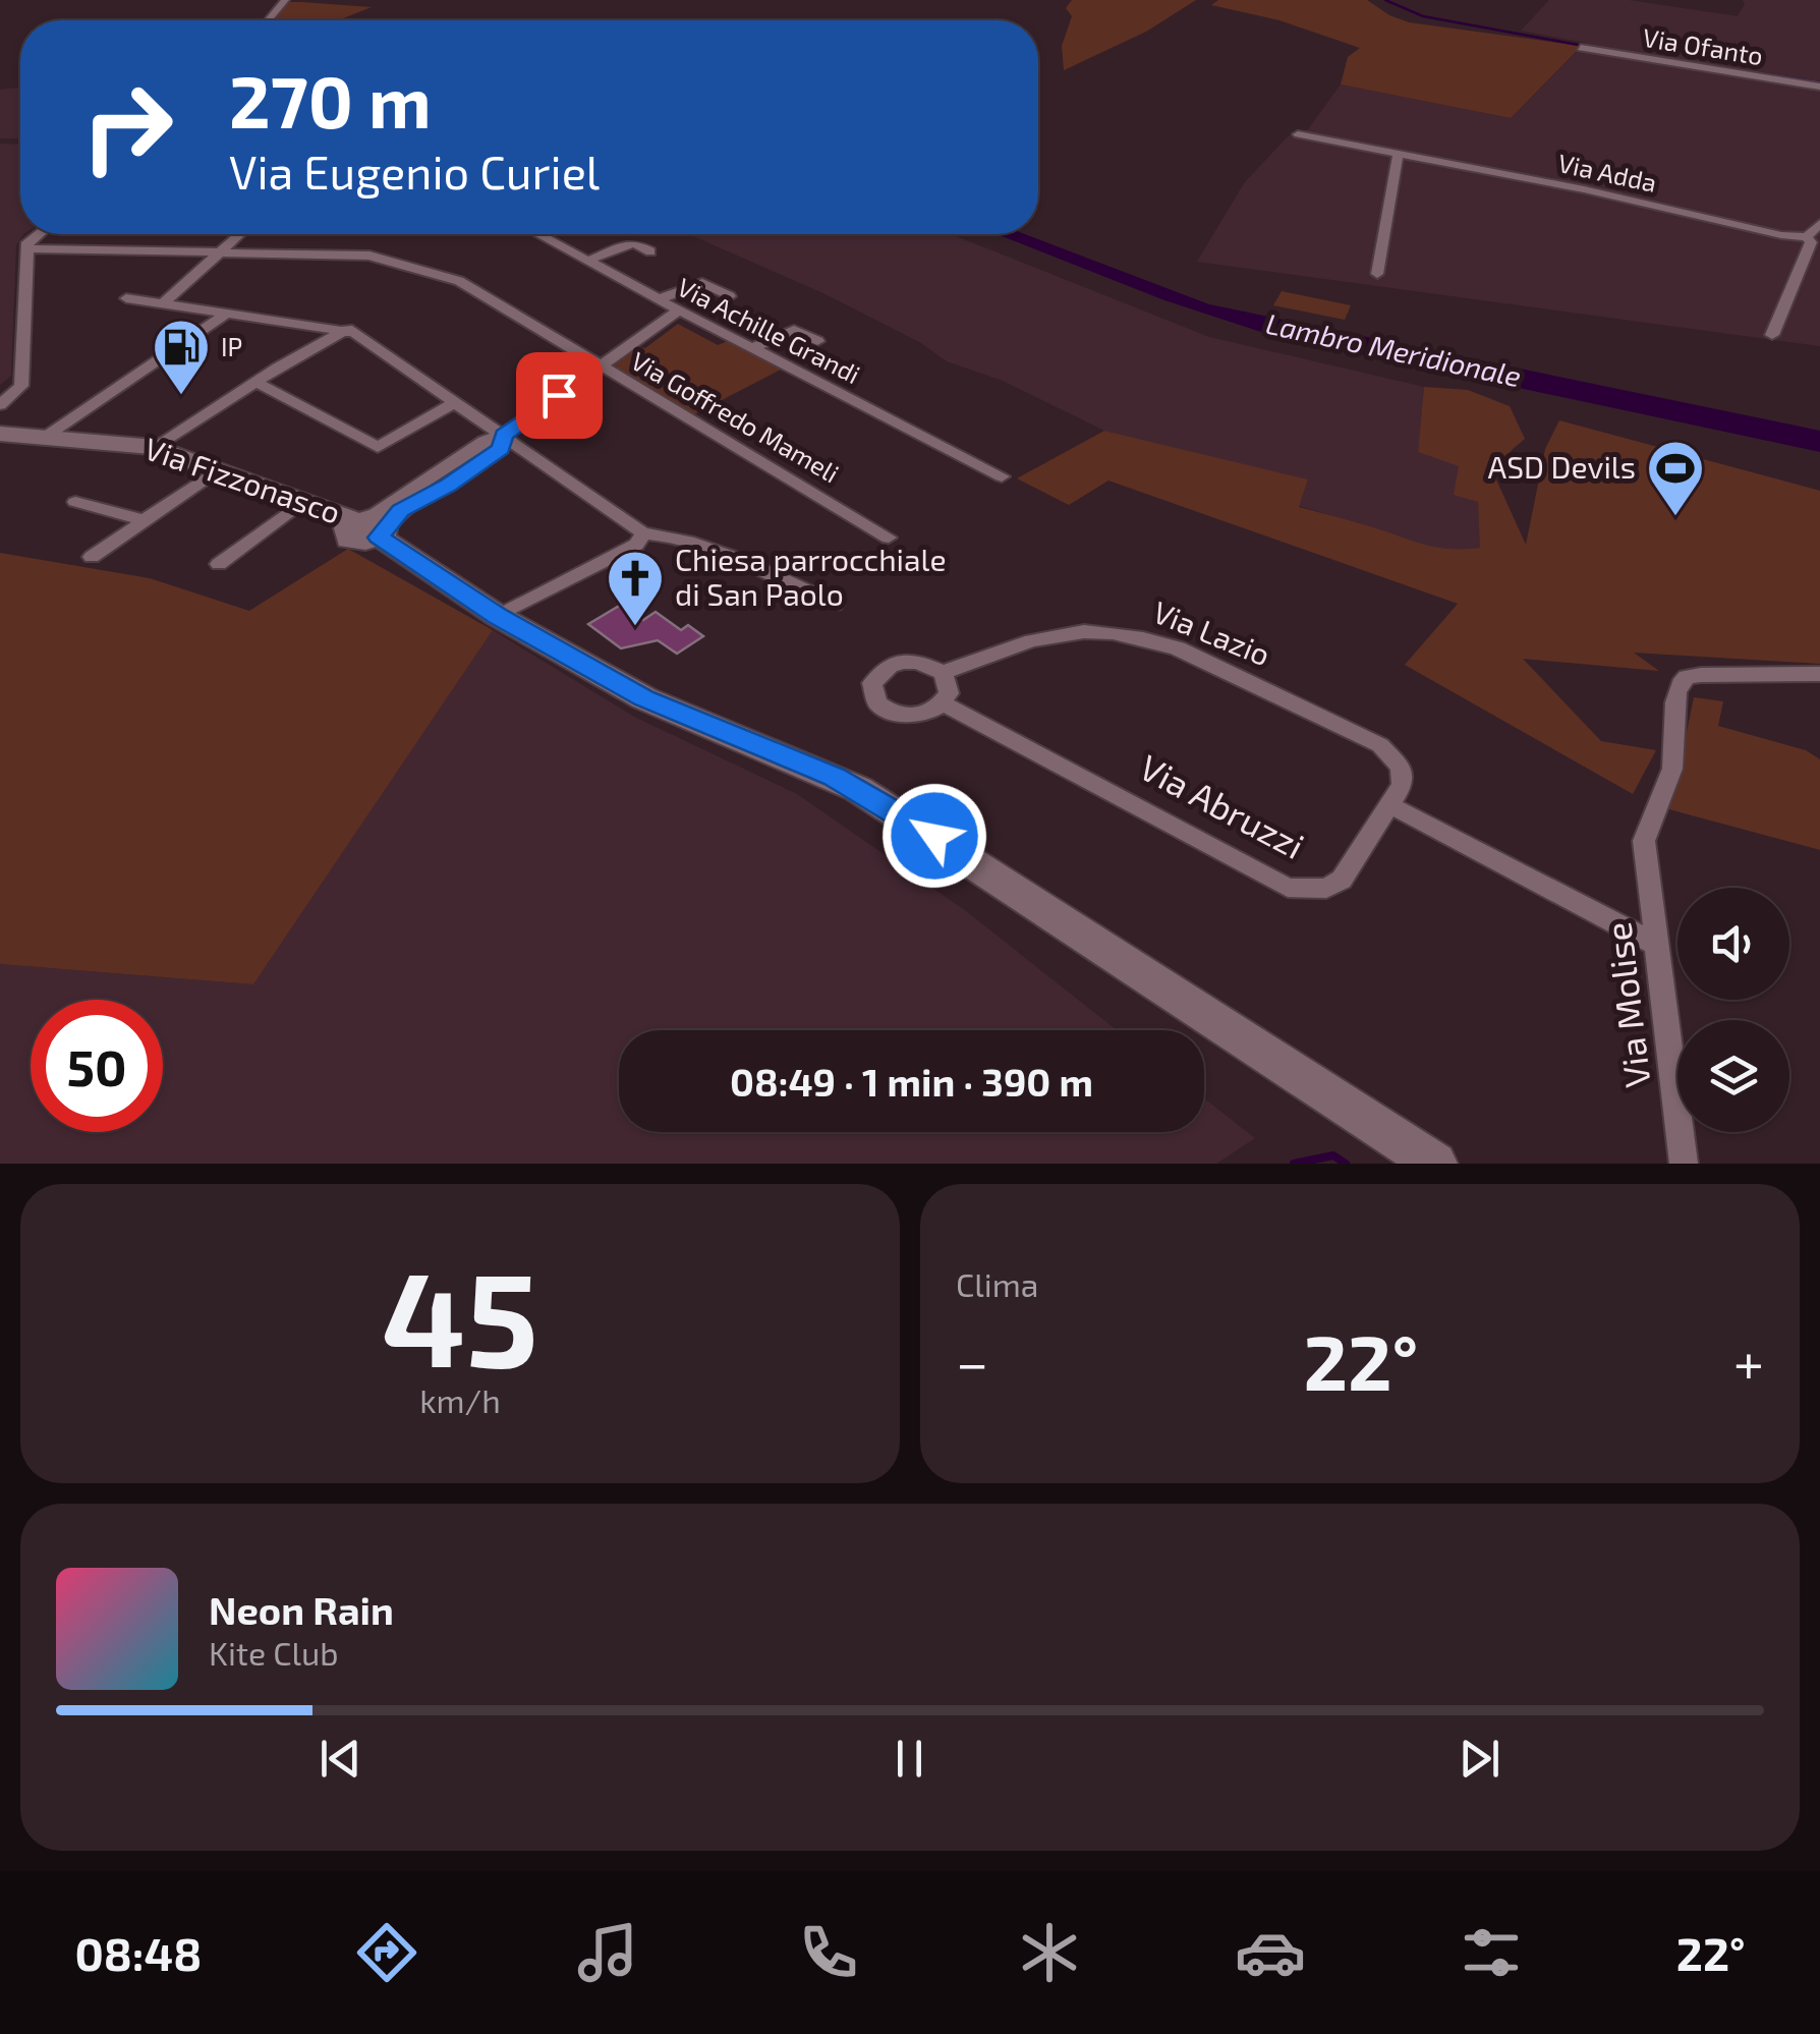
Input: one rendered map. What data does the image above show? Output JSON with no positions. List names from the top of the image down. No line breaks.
{"streets":{"main road":["Via Fizzonasco"],"street":["Via Ofanto","Via Adda","Via Achille Grandi","Via Goffredo Mameli","Via Lazio","Via Abruzzi","Via Molise"]},"crossings":[["Via Lazio","Via Abruzzi"]],"water":["Lambro Meridionale"],"places":{"fuel station":["IP"],"sports":["ASD Devils"],"church":["Chiesa parrocchiale di San Paolo"]},"page":{"turn":["270 m","Via Eugenio Curiel"],"limit":"50","trip":"08:49 · 1 min · 390 m","tile":[["45","km/h"],"Clima"],"heat":["−","22°","+"],"song":["Neon Rain","Kite Club"],"tabs":["08:48","22°"]}}
